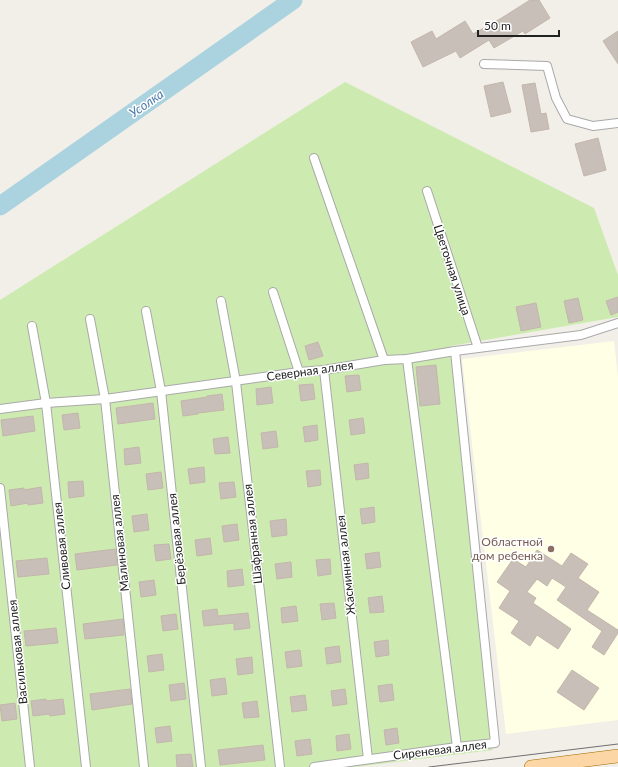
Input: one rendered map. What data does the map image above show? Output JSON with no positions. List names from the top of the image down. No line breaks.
{"streets":{"street":["Цветочная улица","Северная аллея","Шафранная аллея","Берёзовая аллея","Малиновая аллея","Сливовая аллея","Жасминная аллея","Васильковая аллея","Сиреневая аллея"]},"crossings":[["Цветочная улица","Северная аллея"],["Северная аллея","Шафранная аллея"],["Северная аллея","Берёзовая аллея"],["Северная аллея","Малиновая аллея"],["Северная аллея","Сливовая аллея"],["Северная аллея","Жасминная аллея"],["Северная аллея","Сиреневая аллея"],["Жасминная аллея","Сиреневая аллея"]],"water":["Усолка"],"places":["Областной дом ребенка"],"scale_bar":"50 m"}
